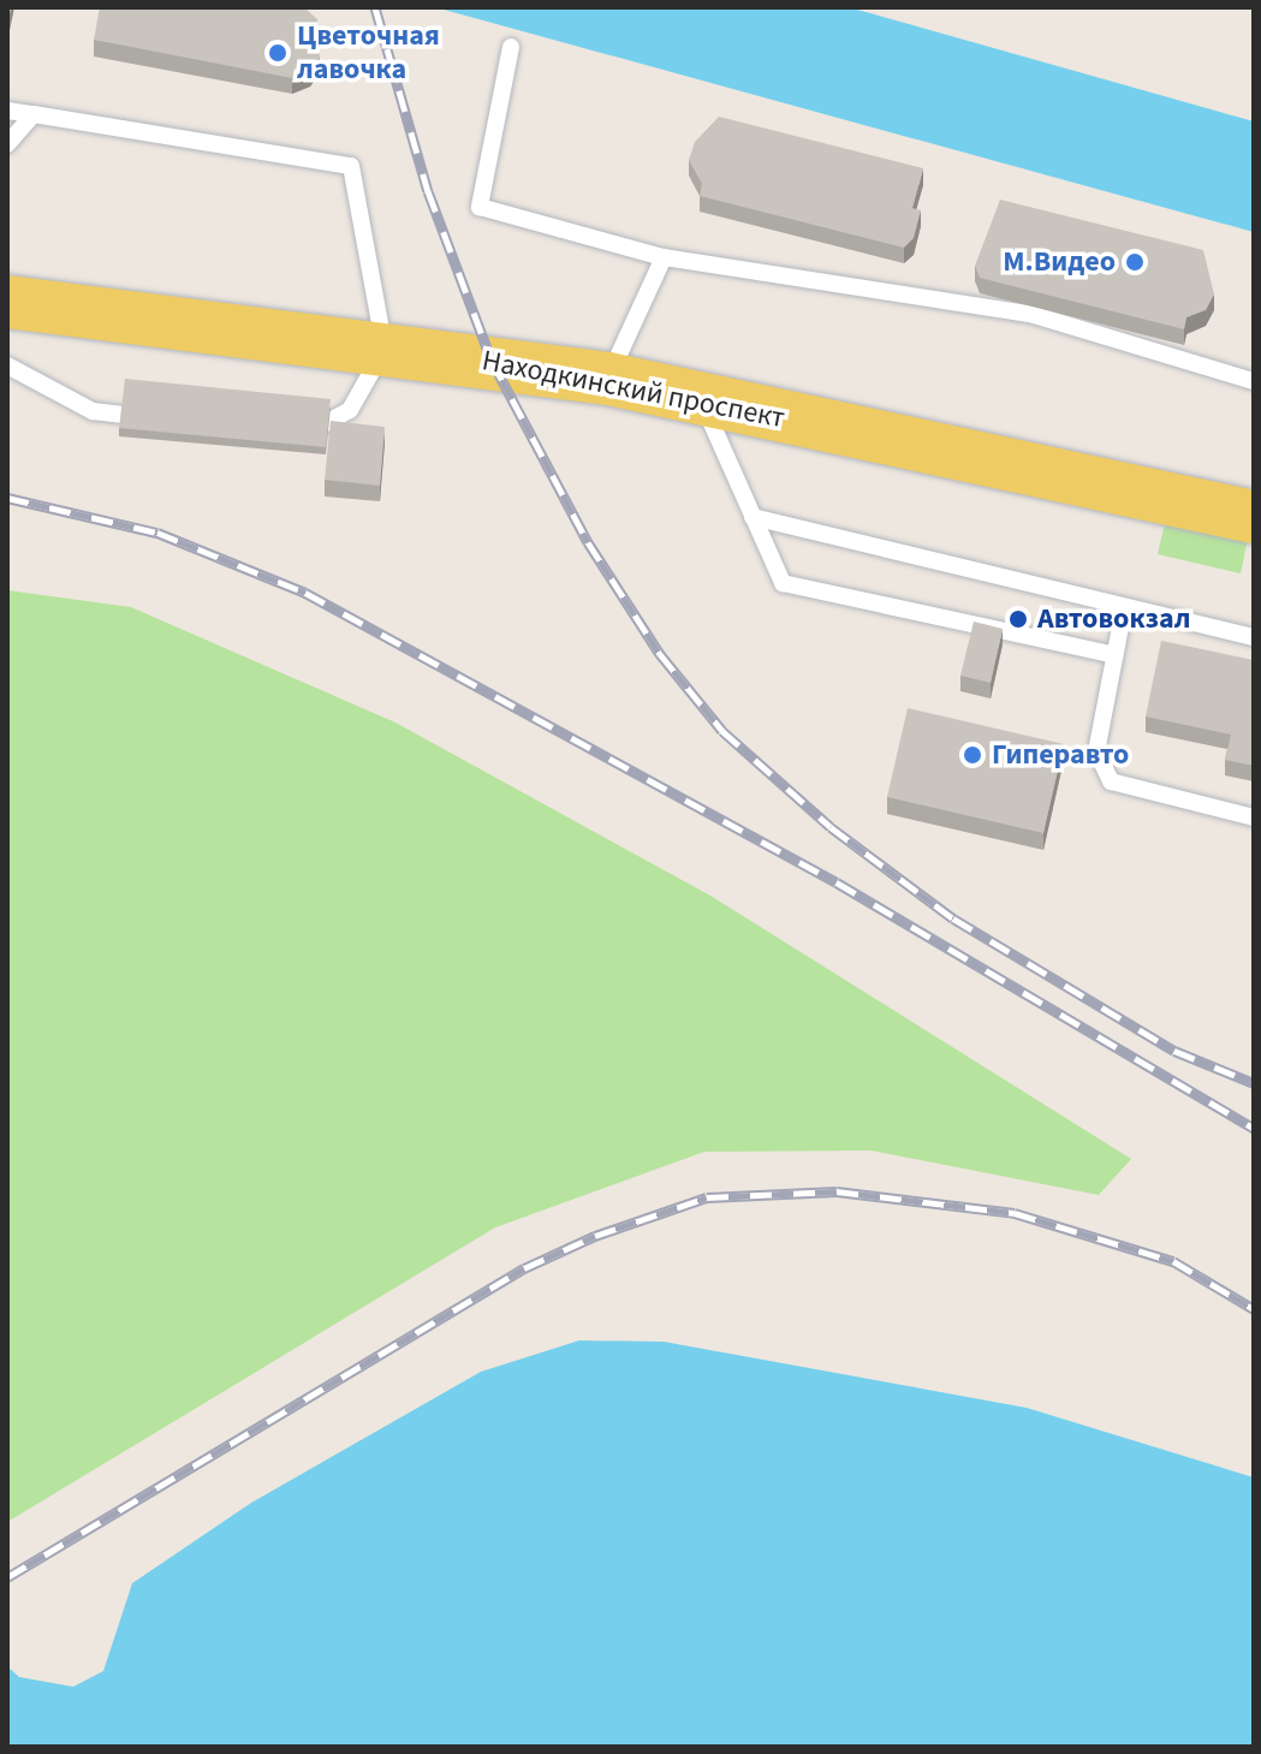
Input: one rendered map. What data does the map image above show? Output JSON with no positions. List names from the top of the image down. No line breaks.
{"streets":{"main road":["Находкинский проспект"]},"places":["Цветочная лавочка","М.Видео","Автовокзал","Гиперавто"]}
